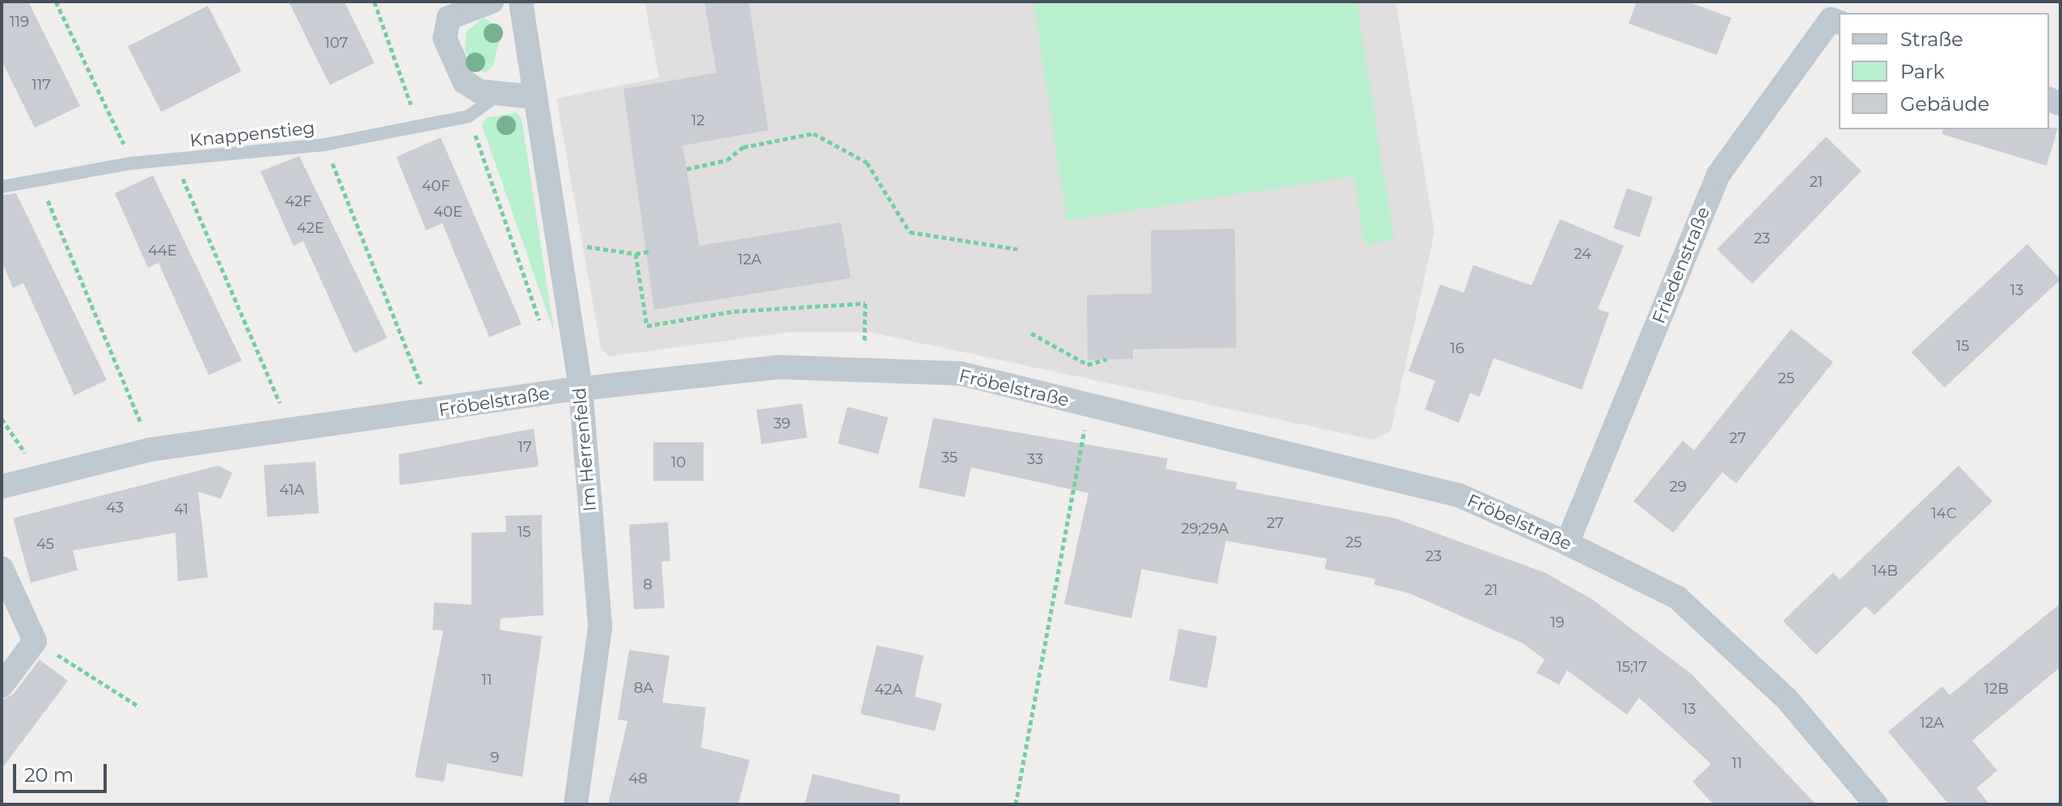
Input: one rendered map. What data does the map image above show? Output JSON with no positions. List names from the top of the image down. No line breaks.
{"streets":{"street":["Friedenstraße","Fröbelstraße","Im Herrenfeld"],"lane":["Knappenstieg"]},"crossings":[["Friedenstraße","Fröbelstraße"],["Fröbelstraße","Im Herrenfeld"]],"house_numbers":["119","107","117","12","21","40F","42F","40E","42E","23","44E","24","12A","13","15","16","25","39","27","17","35","33","10","29","41A","43","41","14C","27","29;29A","15","25","45","23","14B","8","21","19","15;17","11","8A","12B","42A","13","12A","9","11","48"],"legend":["Straße","Park","Gebäude"],"scale_bar":"20 m"}
